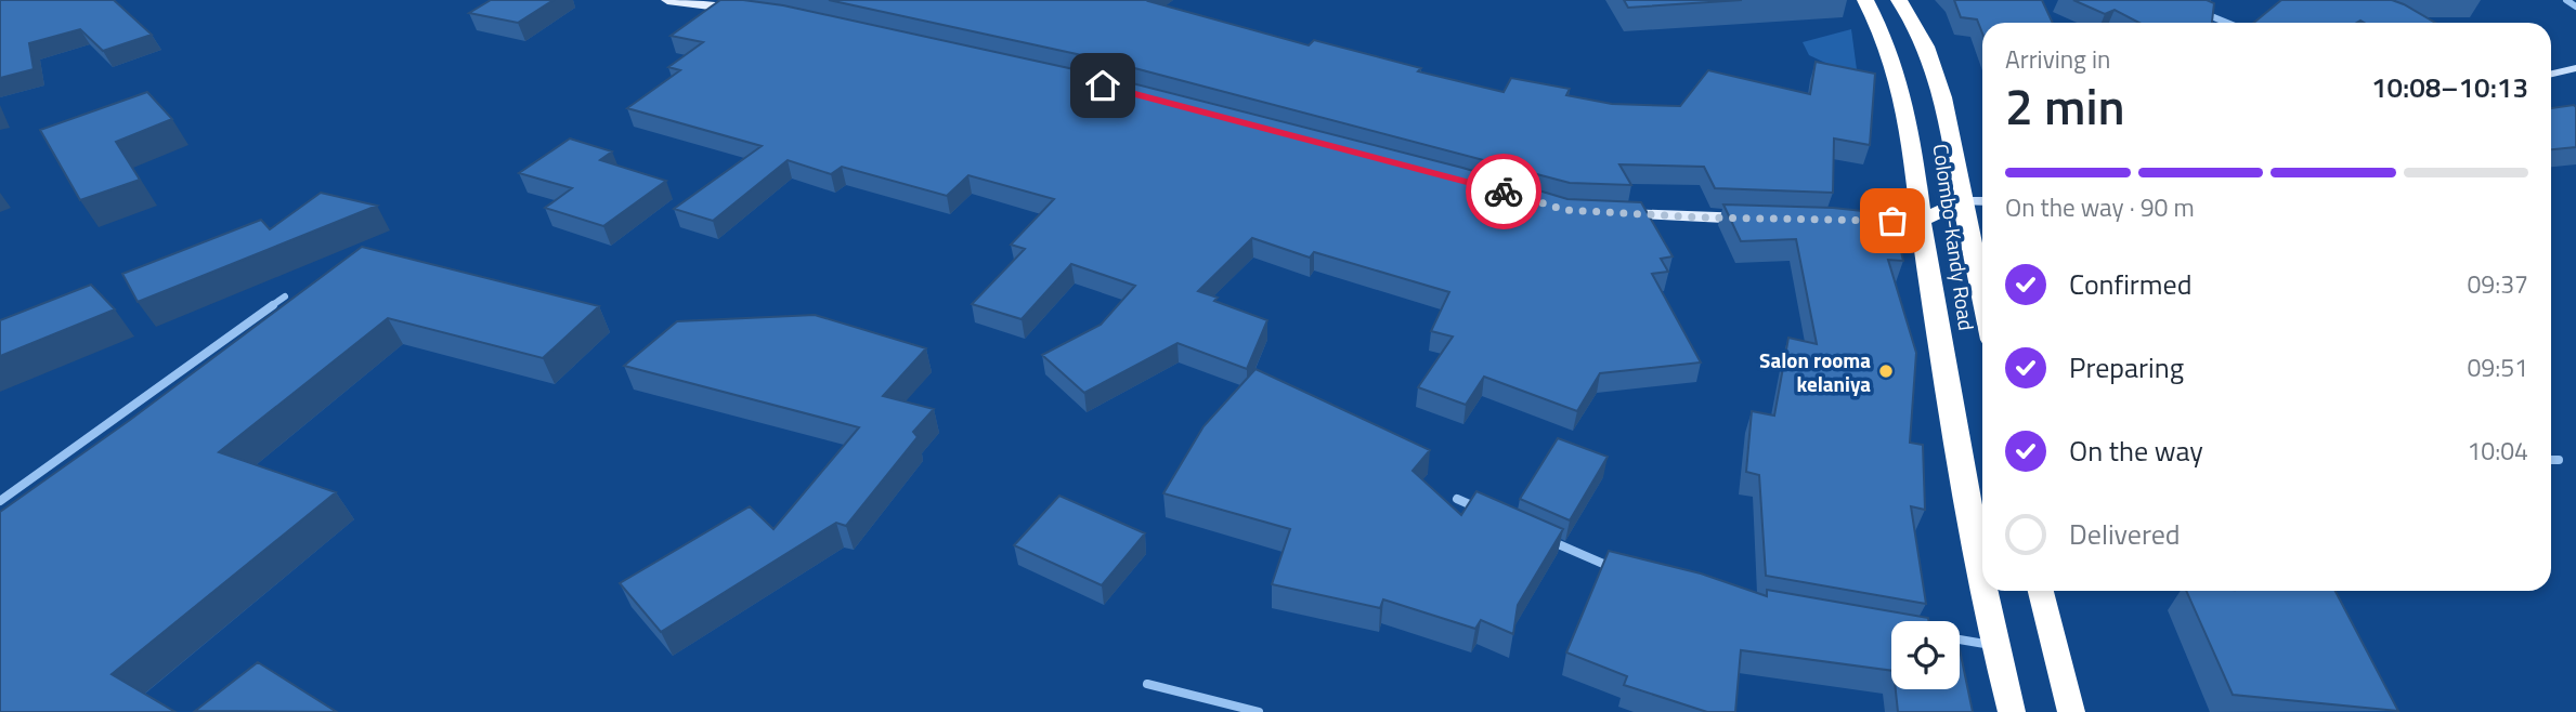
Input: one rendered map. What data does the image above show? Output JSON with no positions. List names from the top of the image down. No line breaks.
{"streets":{"highway":["Colombo-Kandy Road"]},"places":["Salon rooma kelaniya"],"page":{"heading":["2 min","Arriving in","10:08–10:13"],"bar":"On the way · 90 m","list":[["Confirmed","09:37"],["Preparing","09:51"],["On the way","10:04"],"Delivered"]}}
